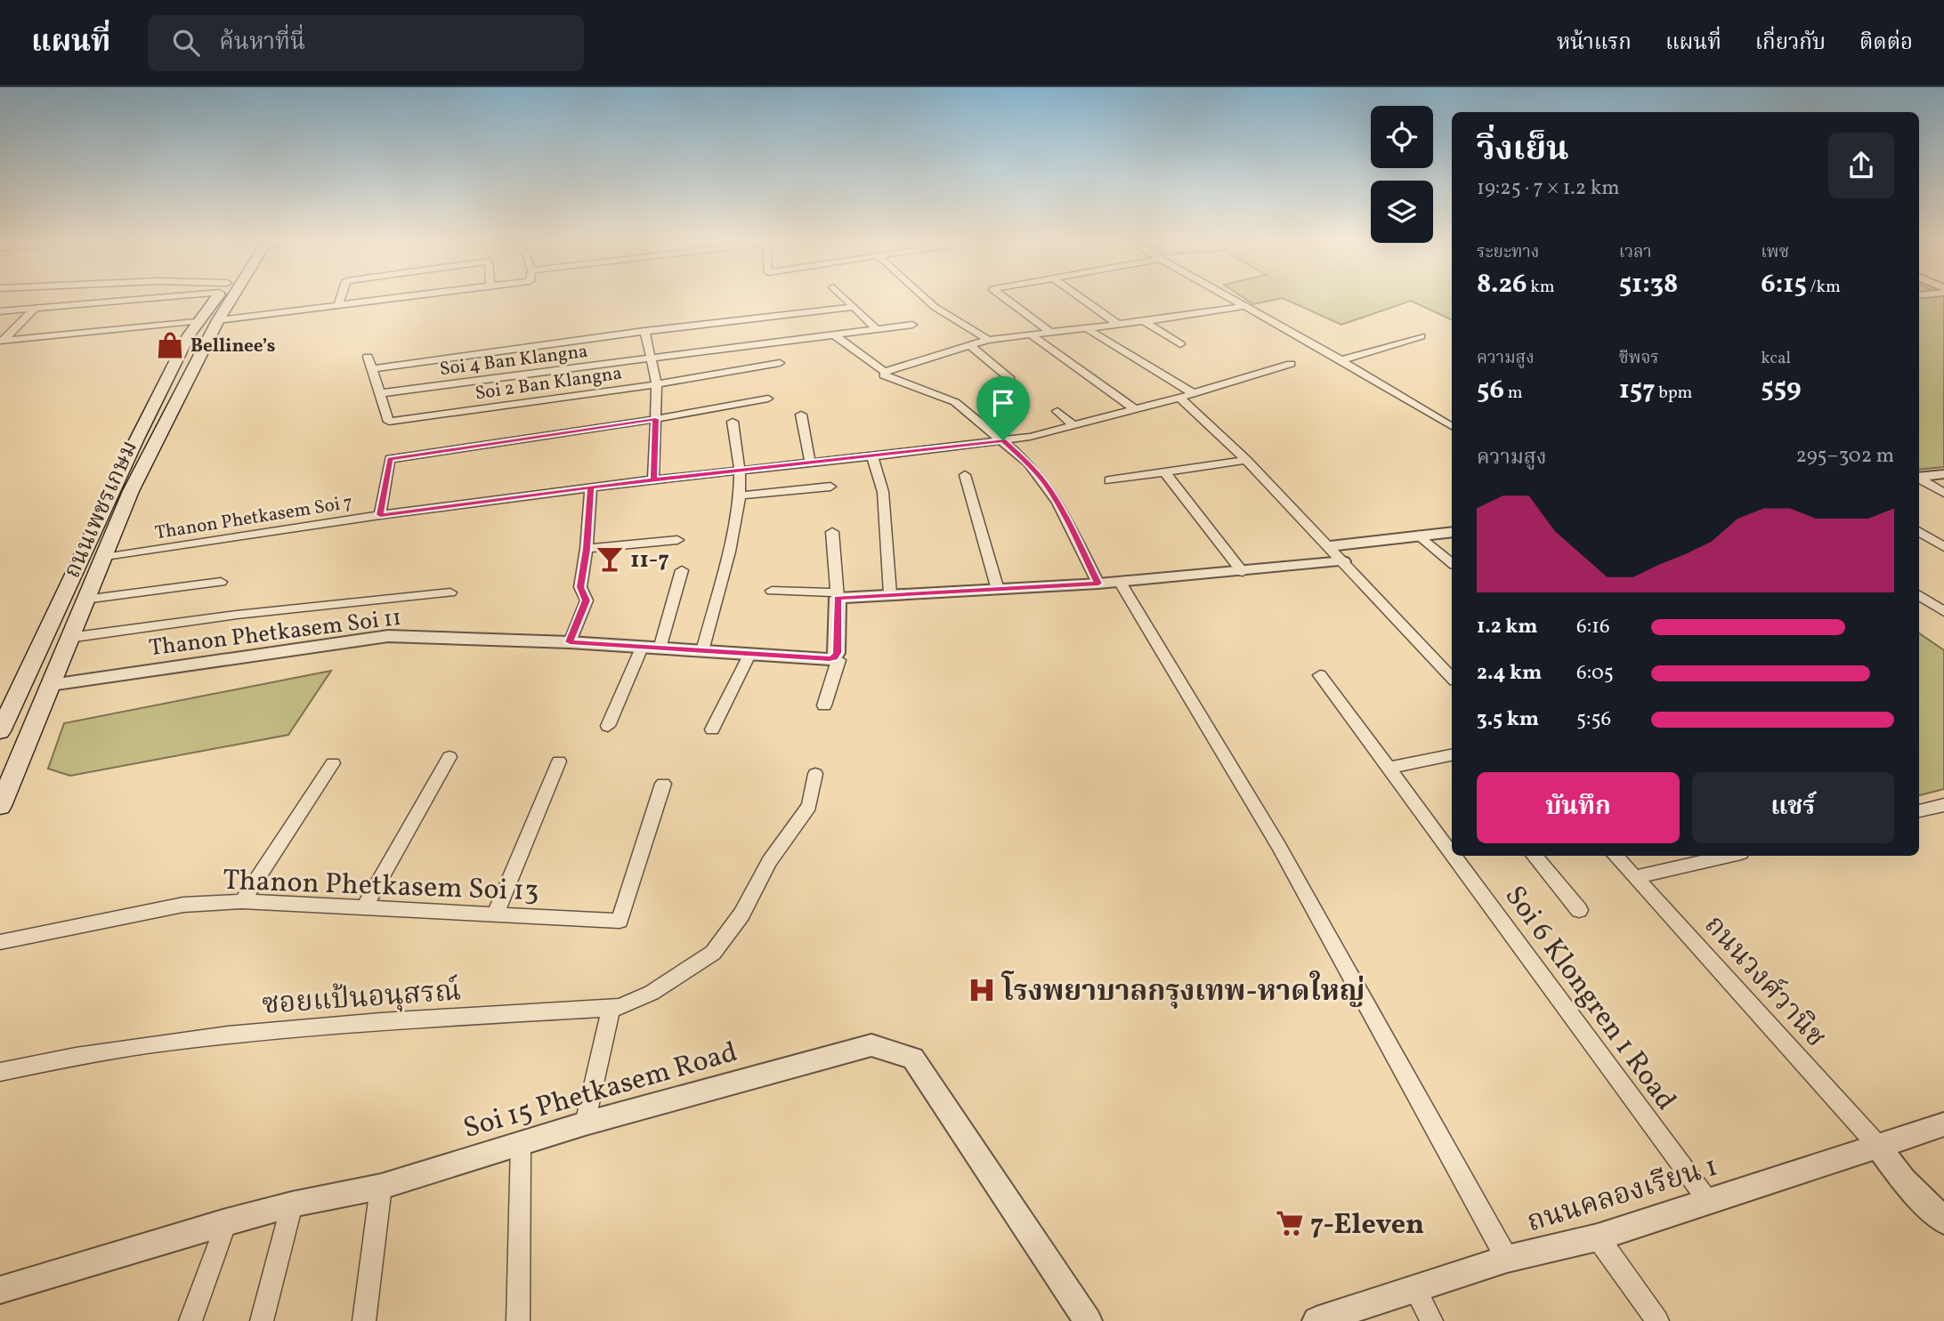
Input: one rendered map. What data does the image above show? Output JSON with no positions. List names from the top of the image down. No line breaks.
{"streets":{"main road":["ถนนเพชรเกษม"],"street":["Soi 4 Ban Klangna","Soi 2 Ban Klangna","Thanon Phetkasem Soi 7","Thanon Phetkasem Soi 11","Thanon Phetkasem Soi 13","ถนนวงศ์วานิช","ซอยแป้นอนุสรณ์","Soi 6 Klongren 1 Road","Soi 15 Phetkasem Road","ถนนคลองเรียน 1"]},"crossings":[["Soi 4 Ban Klangna","Soi 2 Ban Klangna"],["ถนนเพชรเกษม","Thanon Phetkasem Soi 7"],["ถนนเพชรเกษม","Thanon Phetkasem Soi 11"],["ถนนวงศ์วานิช","ถนนคลองเรียน 1"],["Soi 6 Klongren 1 Road","ถนนคลองเรียน 1"]],"places":{"shop":["Bellinee’s"],"bar":["11-7"],"hospital":["โรงพยาบาลกรุงเทพ-หาดใหญ่"],"supermarket":["7-Eleven"]},"page":{"header":"แผนที่","search":"ค้นหาที่นี่","nav":["หน้าแรก","แผนที่","เกี่ยวกับ","ติดต่อ"],"heading":["วิ่งเย็น","19:25 · 7 × 1.2 km"],"stats":[["ระยะทาง","8.26 km"],["เวลา","51:38"],["เพซ","6:15 /km"],["ความสูง","56 m"],["ชีพจร","157 bpm"],["kcal","559"]],"chart":["ความสูง","295–302 m"],"list":[{"name":"1.2 km","note":"6:16"},{"name":"2.4 km","note":"6:05"},{"name":"3.5 km","note":"5:56"}],"buttons":["บันทึก","แชร์"]}}
